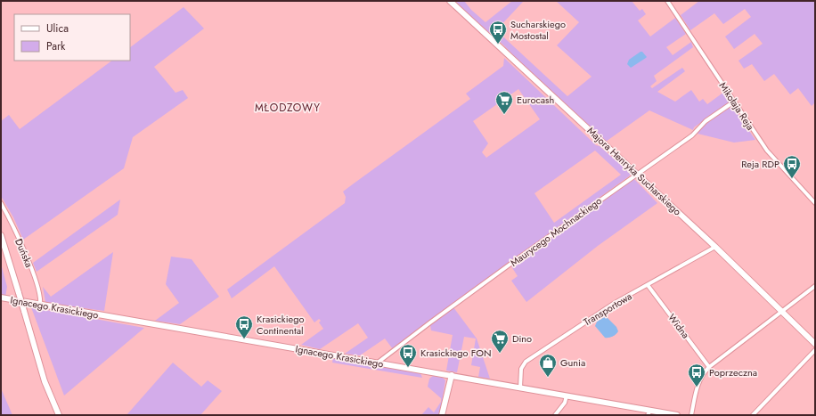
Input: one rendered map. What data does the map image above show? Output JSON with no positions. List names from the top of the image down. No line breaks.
{"streets":{"street":["Mikołaja Reja","Majora Henryka Sucharskiego","Maurycego Mochnackiego","Duńska","Ignacego Krasickiego","Transportowa","Widna"]},"crossings":[["Mikołaja Reja","Maurycego Mochnackiego"],["Majora Henryka Sucharskiego","Maurycego Mochnackiego"],["Majora Henryka Sucharskiego","Transportowa"],["Maurycego Mochnackiego","Ignacego Krasickiego"],["Duńska","Ignacego Krasickiego"],["Ignacego Krasickiego","Transportowa"],["Transportowa","Widna"]],"districts":["MŁODZOWY"],"places":{"bus stop":["Sucharskiego Mostostal","Reja RDP","Krasickiego Continental","Krasickiego FON","Poprzeczna"],"supermarket":["Eurocash","Dino"],"shop":["Gunia"]},"legend":["Ulica","Park"]}
